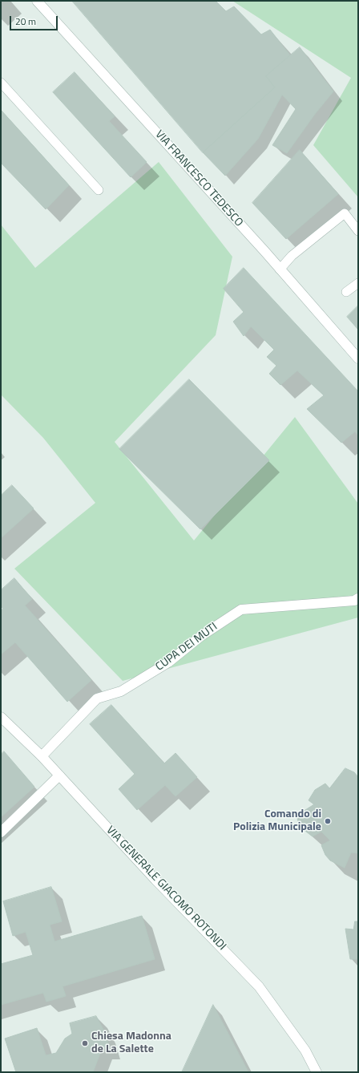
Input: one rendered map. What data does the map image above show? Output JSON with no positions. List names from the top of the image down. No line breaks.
{"streets":{"street":["VIA FRANCESCO TEDESCO","CUPA DEI MUTI","VIA GENERALE GIACOMO ROTONDI"]},"crossings":[["CUPA DEI MUTI","VIA GENERALE GIACOMO ROTONDI"]],"places":["Comando di Polizia Municipale","Chiesa Madonna de La Salette"],"scale_bar":"20 m"}
